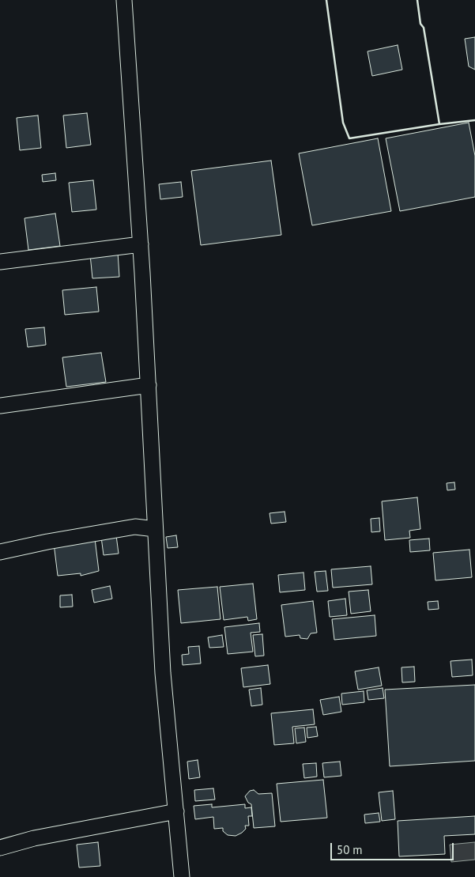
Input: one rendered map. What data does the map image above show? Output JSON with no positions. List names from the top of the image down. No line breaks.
{"scale_bar":"50 m"}
